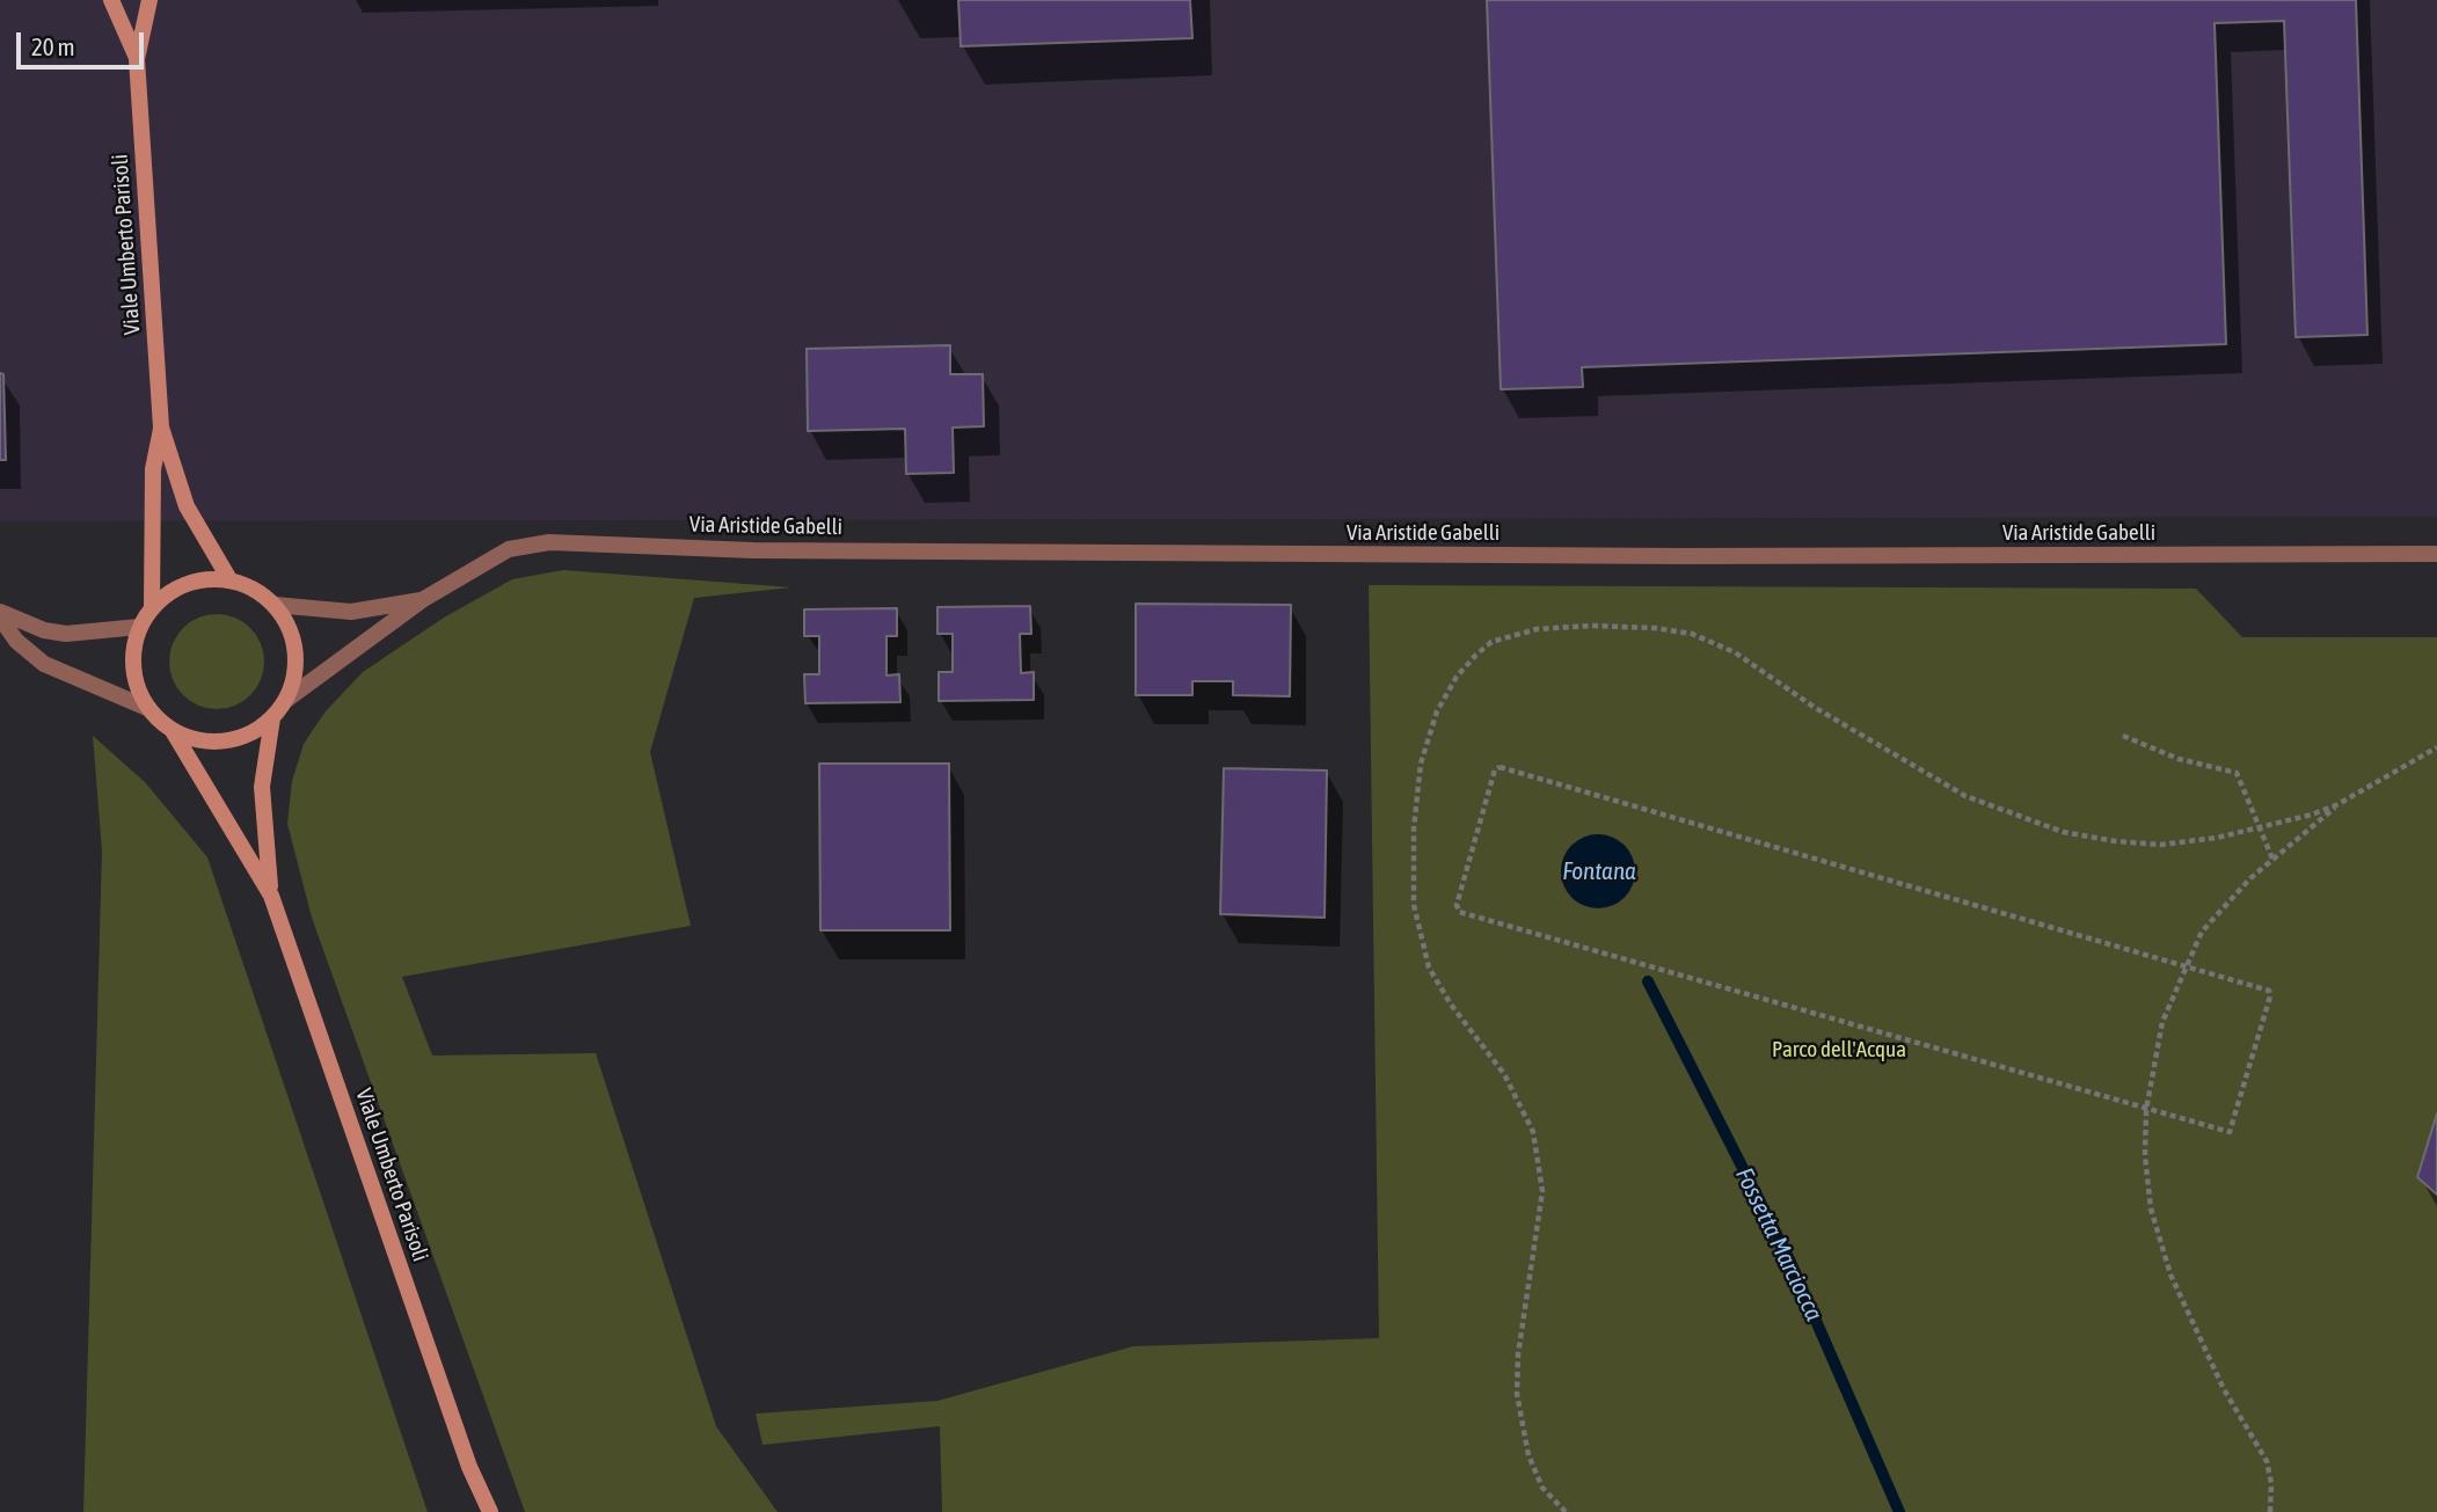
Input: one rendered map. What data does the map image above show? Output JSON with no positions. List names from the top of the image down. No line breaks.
{"streets":{"street":["Viale Umberto Parisoli","Via Aristide Gabelli"]},"crossings":[["Viale Umberto Parisoli","Via Aristide Gabelli"]],"water":["Fontana","Fossetta Marciocca"],"parks":["Parco dell'Acqua"],"scale_bar":"20 m"}
